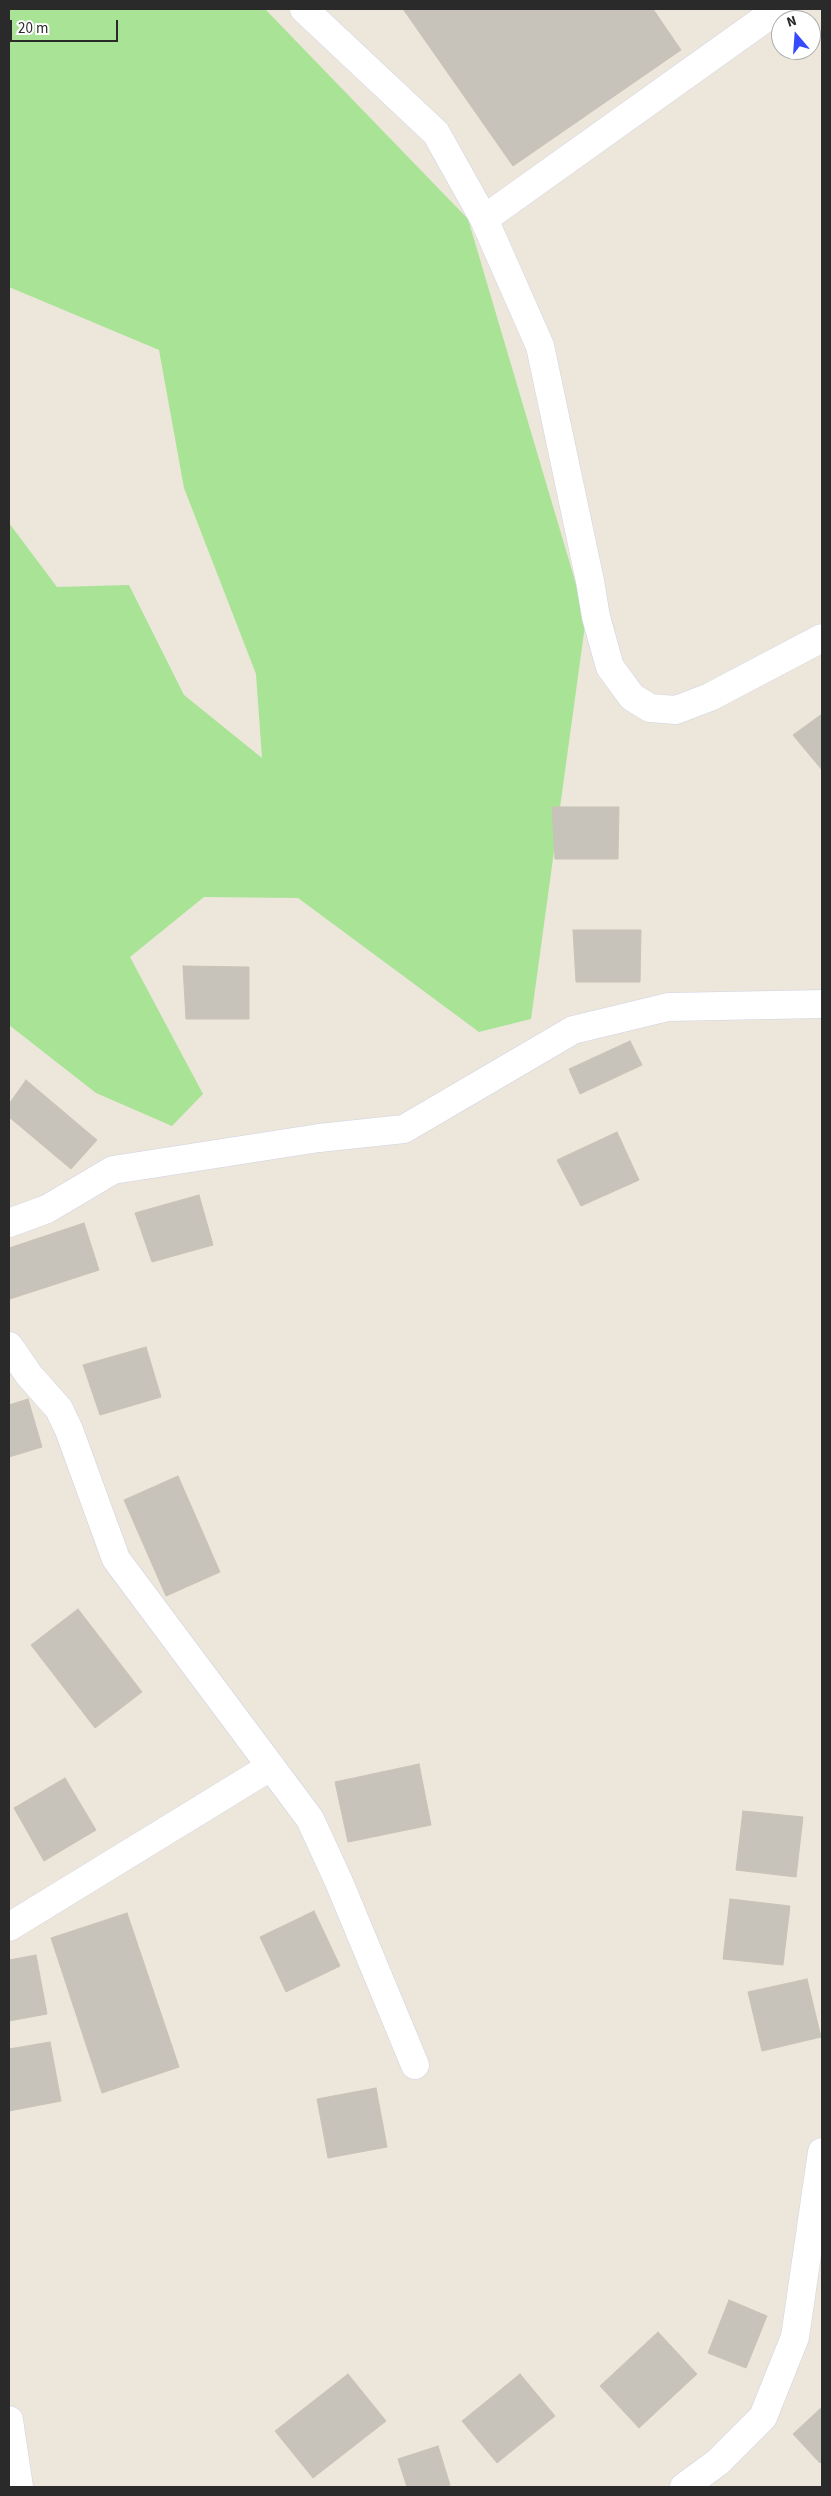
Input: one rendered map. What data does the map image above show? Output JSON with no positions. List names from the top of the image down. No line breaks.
{"scale_bar":"20 m","north":"top"}
